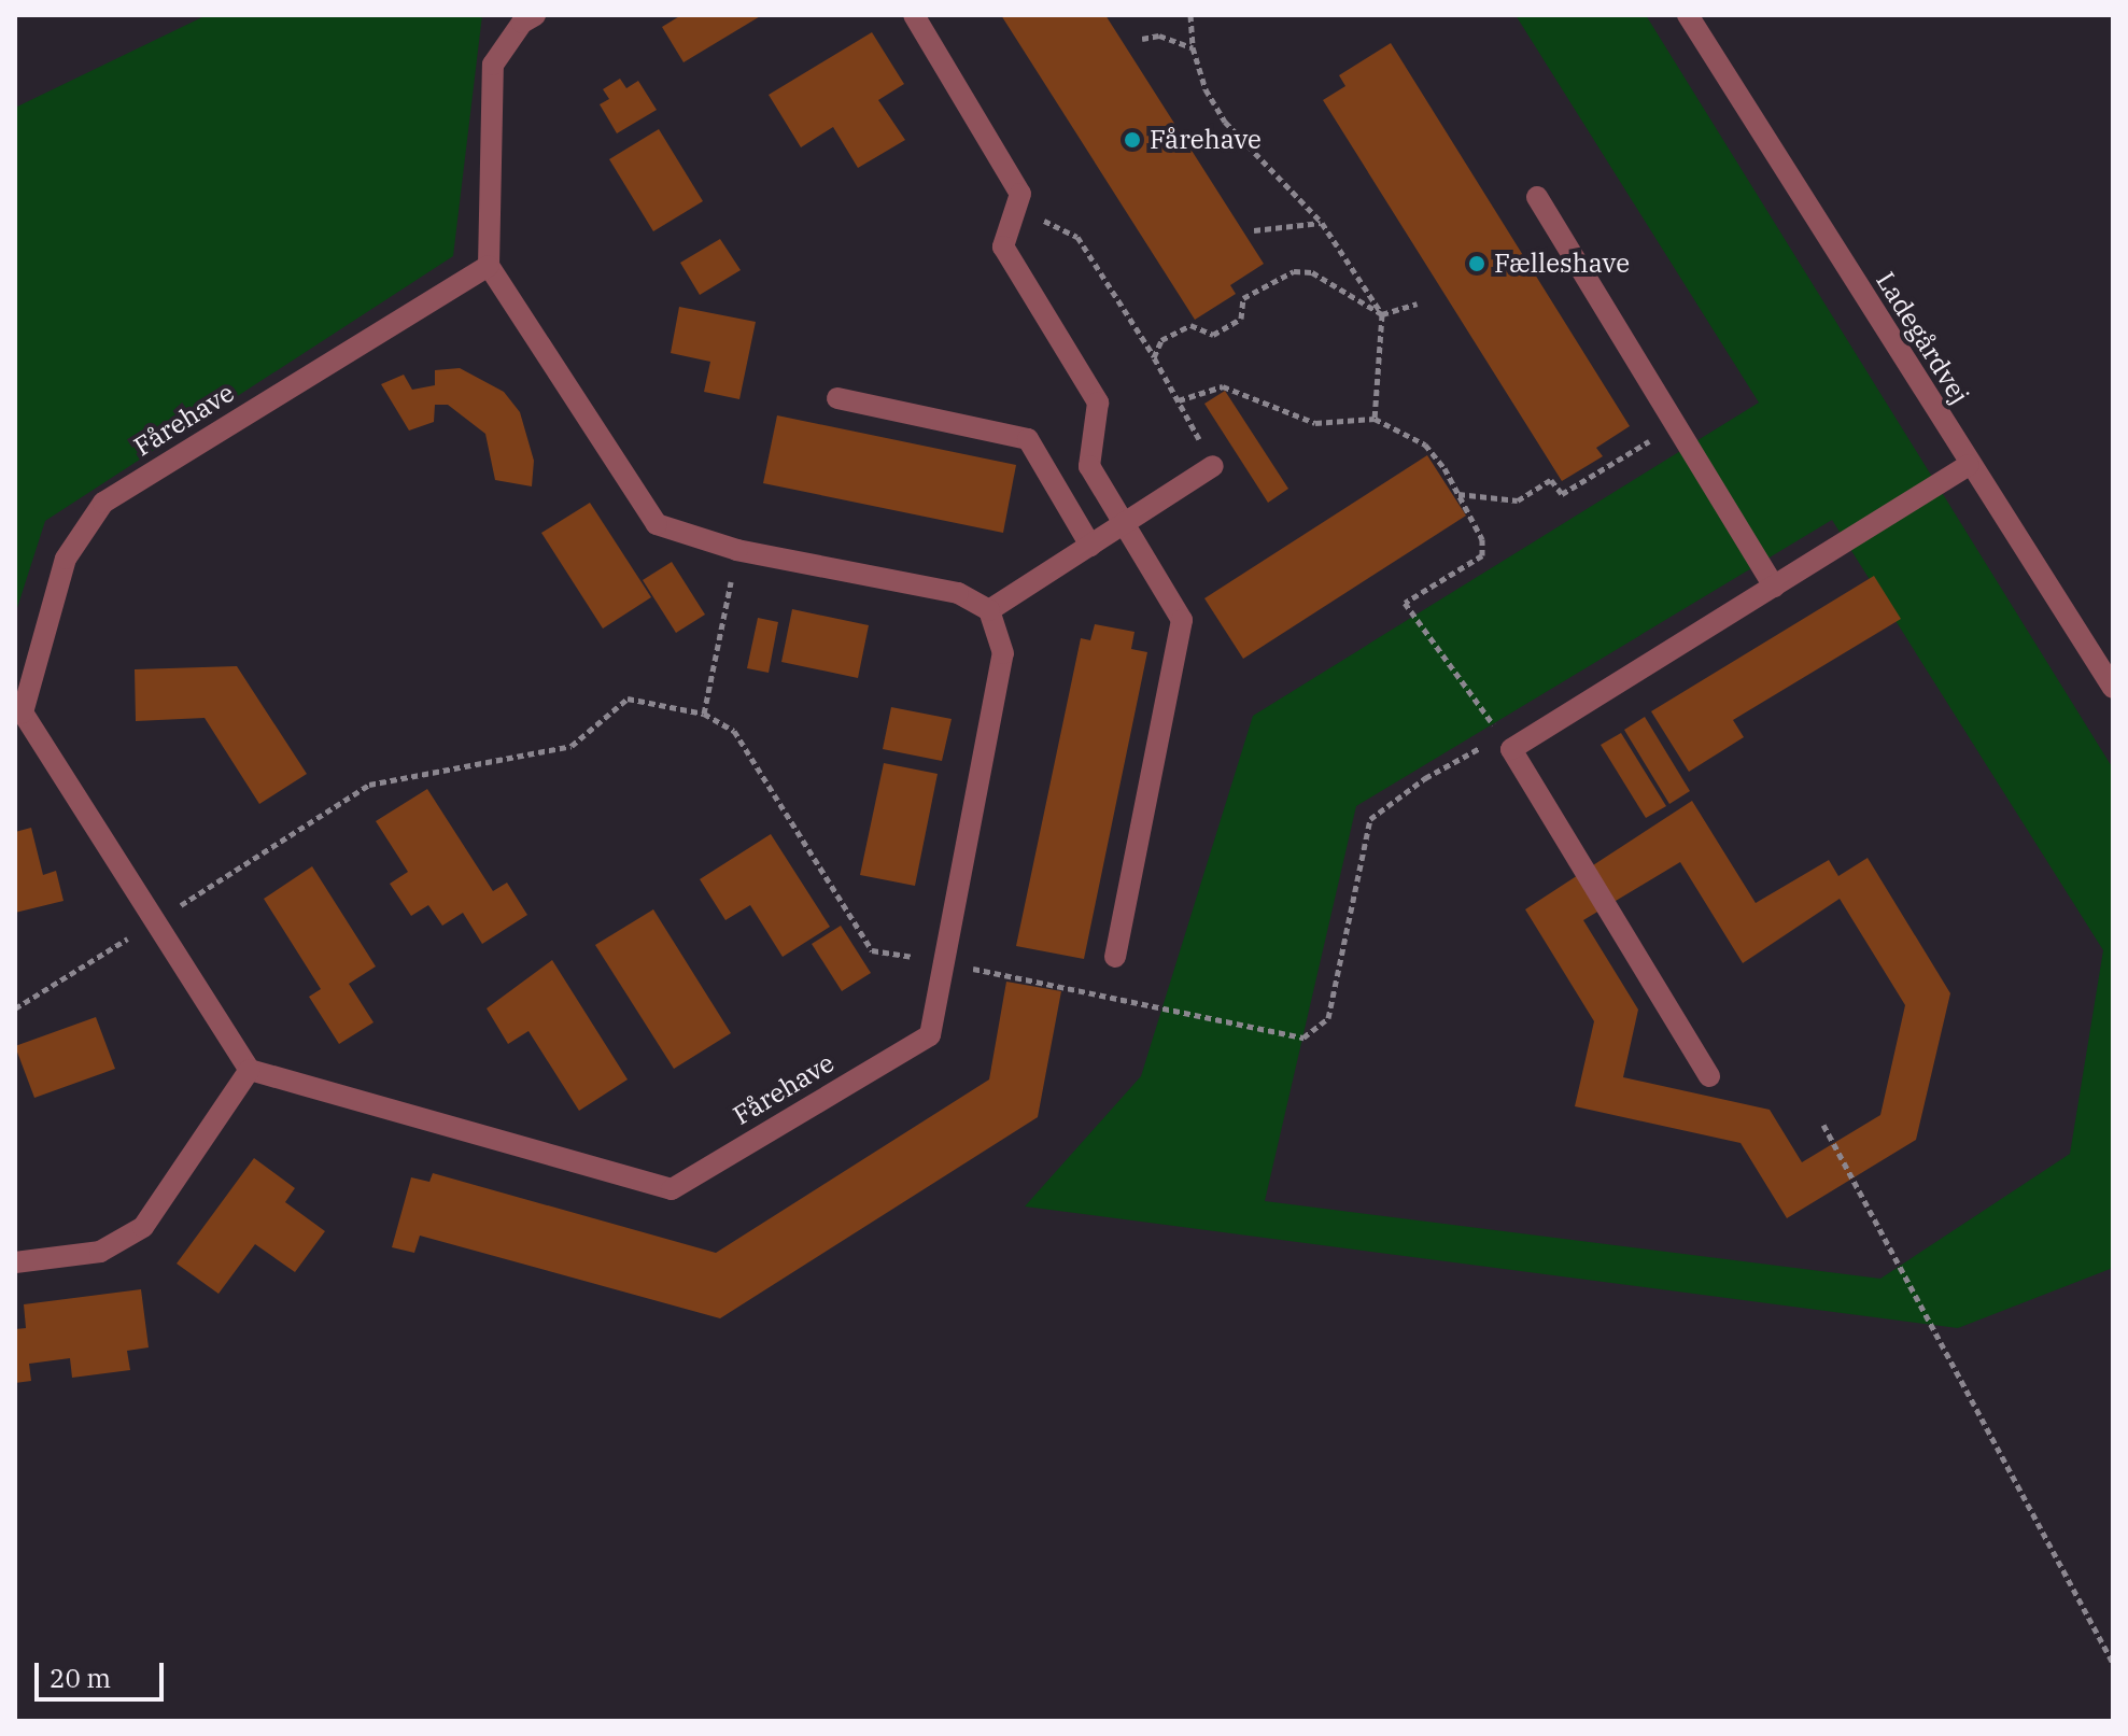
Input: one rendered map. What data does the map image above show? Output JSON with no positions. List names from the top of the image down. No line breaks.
{"streets":{"street":["Ladegårdvej","Fårehave"]},"places":["Fårehave","Fælleshave"],"scale_bar":"20 m"}
